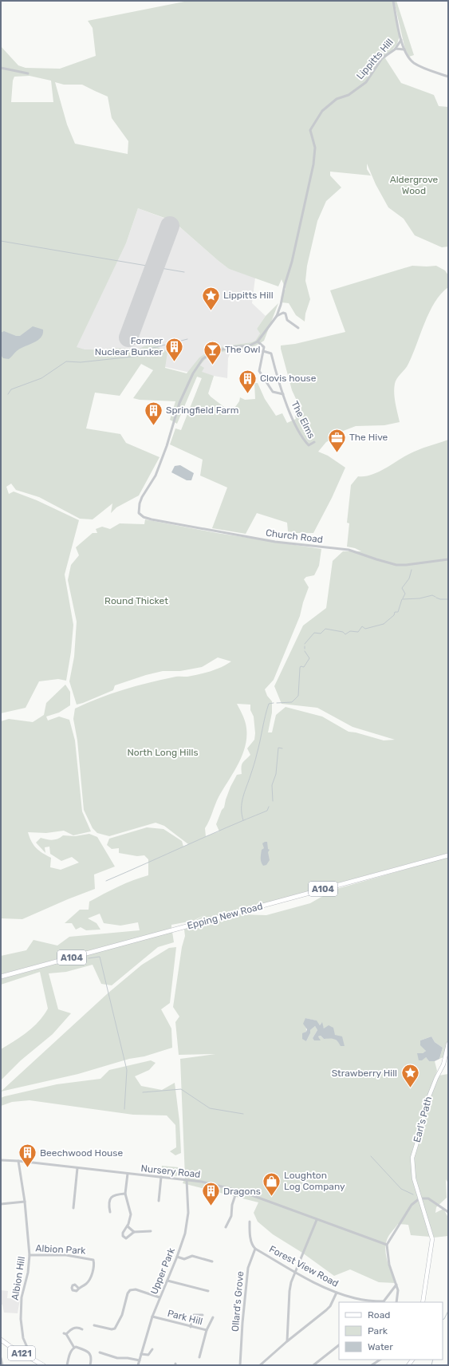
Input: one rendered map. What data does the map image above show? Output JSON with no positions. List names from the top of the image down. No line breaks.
{"streets":{"main road":["A104","Epping New Road","A121"],"street":["Lippitts Hill","The Elms","Church Road","Earl's Path","Nursery Road","Albion Park","Forest View Road","Upper Park","Albion Hill","Ollard's Grove","Park Hill"]},"crossings":[["Lippitts Hill","The Elms"],["Lippitts Hill","Church Road"],["The Elms","Church Road"],["Nursery Road","Upper Park"],["Nursery Road","Albion Hill"],["Albion Park","Albion Hill"],["Forest View Road","Ollard's Grove"],["Upper Park","Park Hill"],["Albion Hill","A121"]],"parks":["Aldergrove Wood","Round Thicket","North Long Hills"],"places":{"place":["Lippitts Hill","Strawberry Hill"],"building":["Former Nuclear Bunker","Clovis house","Springfield Farm","Beechwood House","Dragons"],"bar":["The Owl"],"office":["The Hive"],"shop":["Loughton Log Company"]},"legend":["Road","Park","Water"]}
